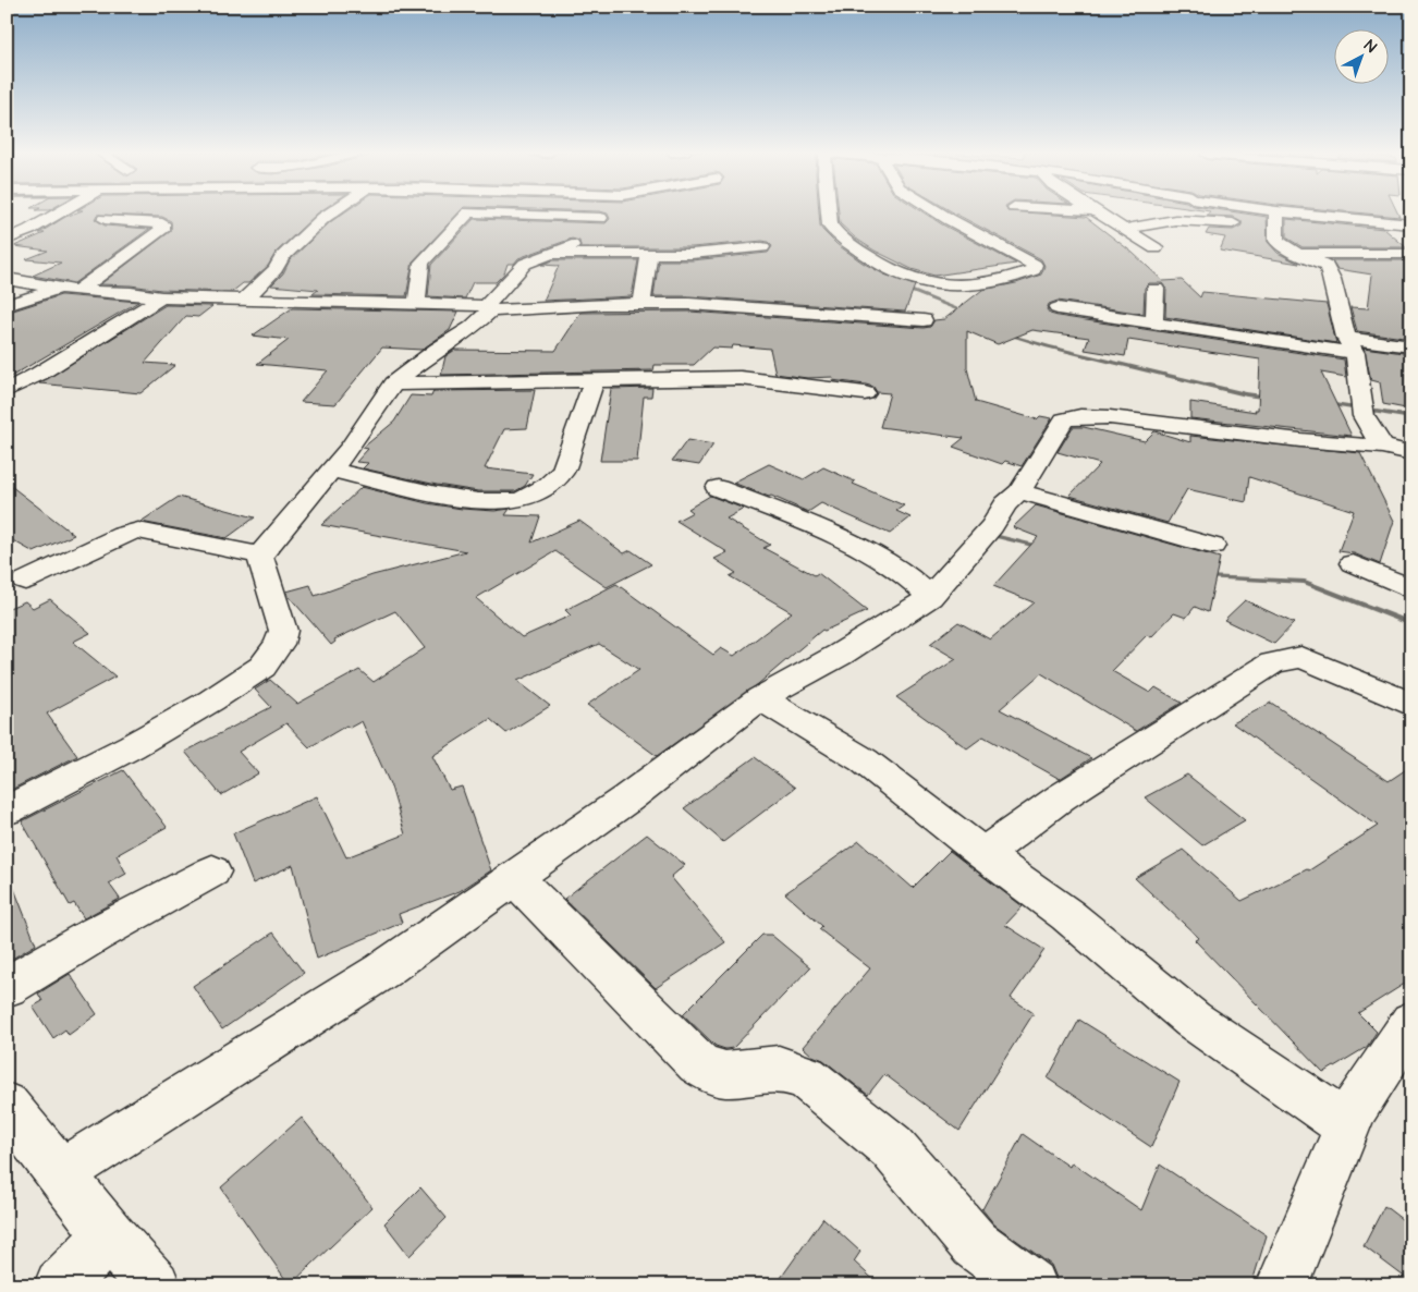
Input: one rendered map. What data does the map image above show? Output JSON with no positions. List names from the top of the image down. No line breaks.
{"north":"top right"}
